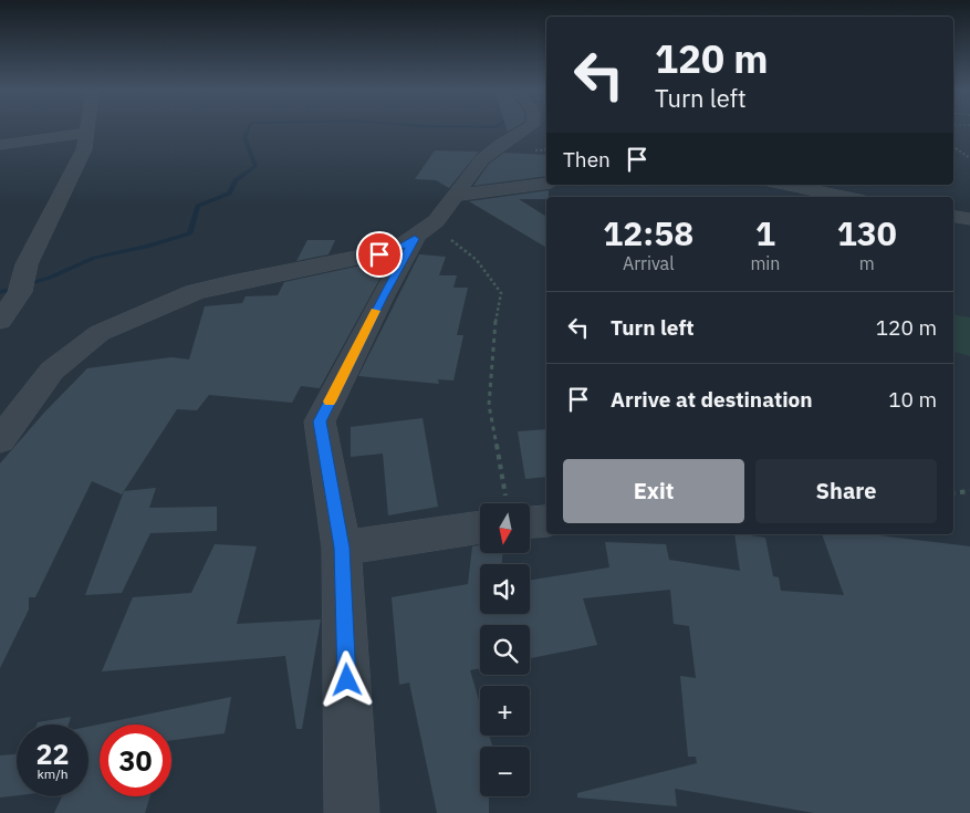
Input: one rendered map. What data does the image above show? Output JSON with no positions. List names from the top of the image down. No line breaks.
{"north":"bottom","page":{"turn":["120 m","Turn left"],"then":"Then","eta":["12:58","Arrival","1","min","130","m"],"list":[{"name":"Turn left","value":"120 m"},{"name":"Arrive at destination","value":"10 m"}],"buttons":["Exit","Share"],"map_buttons":["+","−"],"speed":"22 km/h","limit":"30"}}
